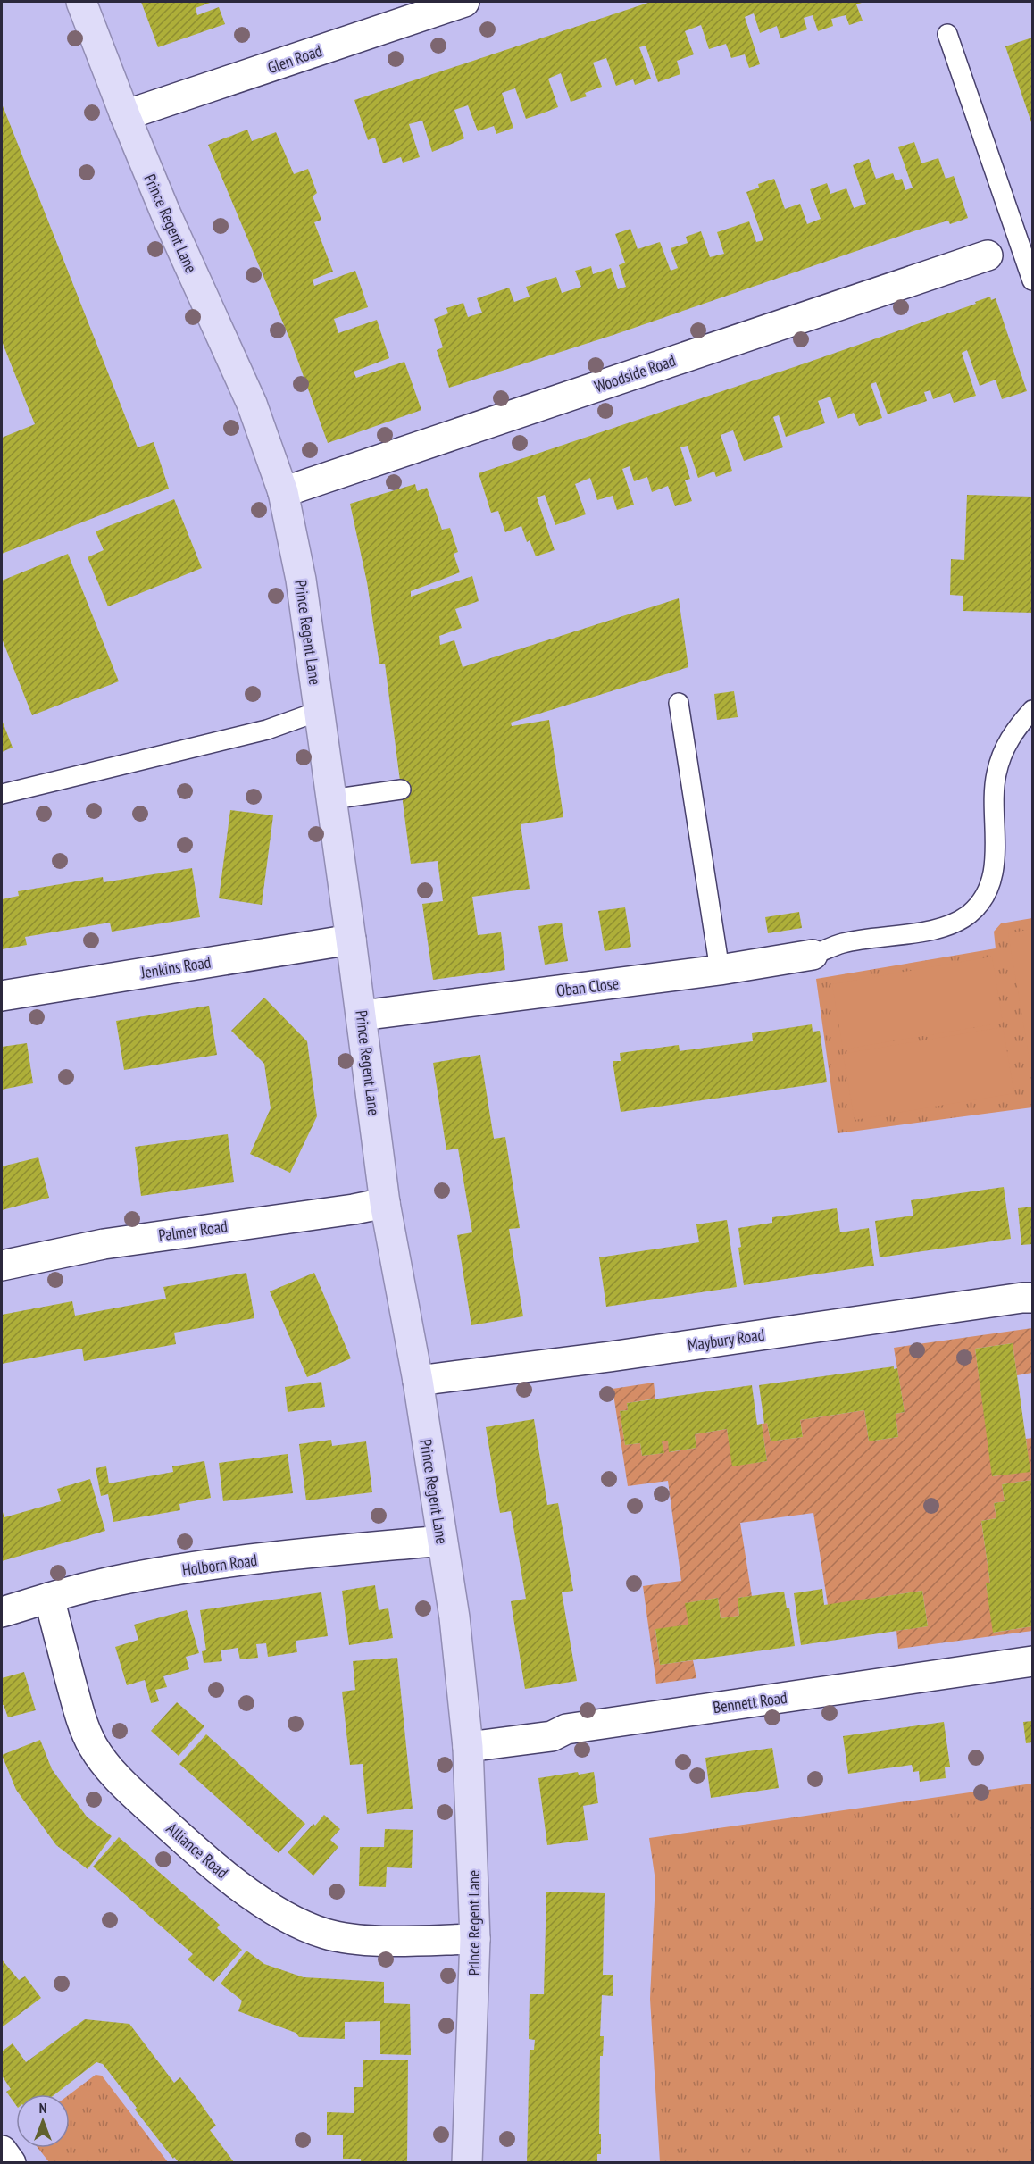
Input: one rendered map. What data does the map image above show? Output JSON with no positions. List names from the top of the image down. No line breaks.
{"streets":{"main road":["Prince Regent Lane"],"street":["Glen Road","Woodside Road","Jenkins Road","Oban Close","Palmer Road","Maybury Road","Holborn Road","Bennett Road","Alliance Road"]},"crossings":[["Glen Road","Prince Regent Lane"],["Prince Regent Lane","Woodside Road"],["Prince Regent Lane","Jenkins Road"],["Prince Regent Lane","Oban Close"],["Prince Regent Lane","Palmer Road"],["Prince Regent Lane","Maybury Road"],["Prince Regent Lane","Holborn Road"],["Prince Regent Lane","Bennett Road"],["Prince Regent Lane","Alliance Road"],["Holborn Road","Alliance Road"]],"north":"top"}
